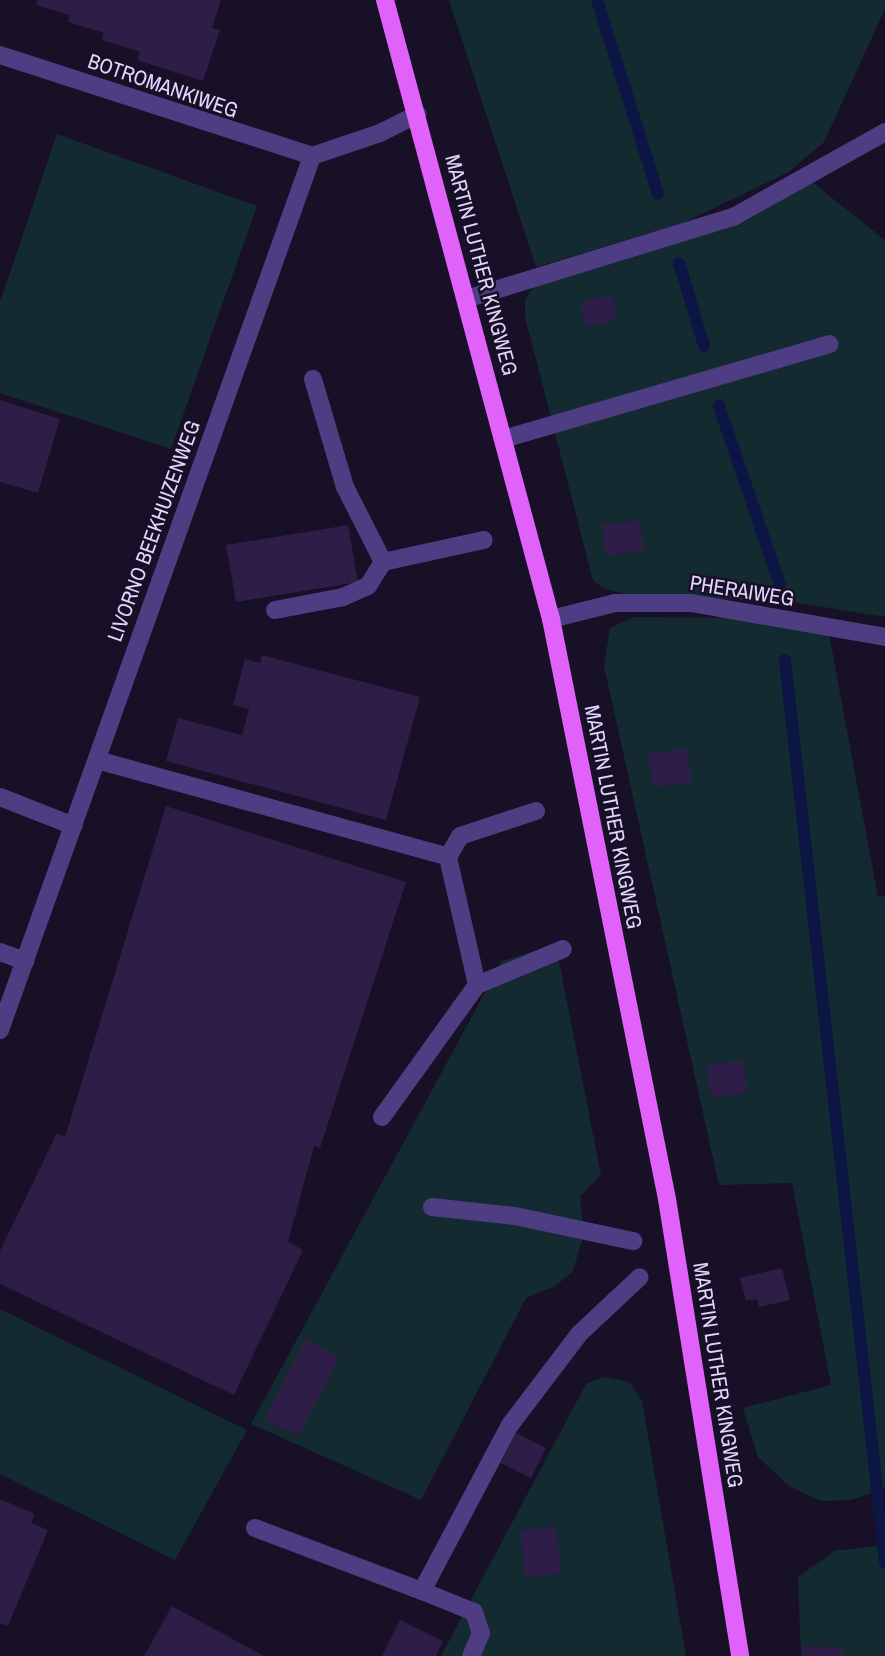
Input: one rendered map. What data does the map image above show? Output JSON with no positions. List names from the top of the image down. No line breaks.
{"streets":{"main road":["MARTIN LUTHER KINGWEG"],"street":["BOTROMANKIWEG","LIVORNO BEEKHUIZENWEG","PHERAIWEG"]},"crossings":[["BOTROMANKIWEG","LIVORNO BEEKHUIZENWEG"],["MARTIN LUTHER KINGWEG","PHERAIWEG"]]}
